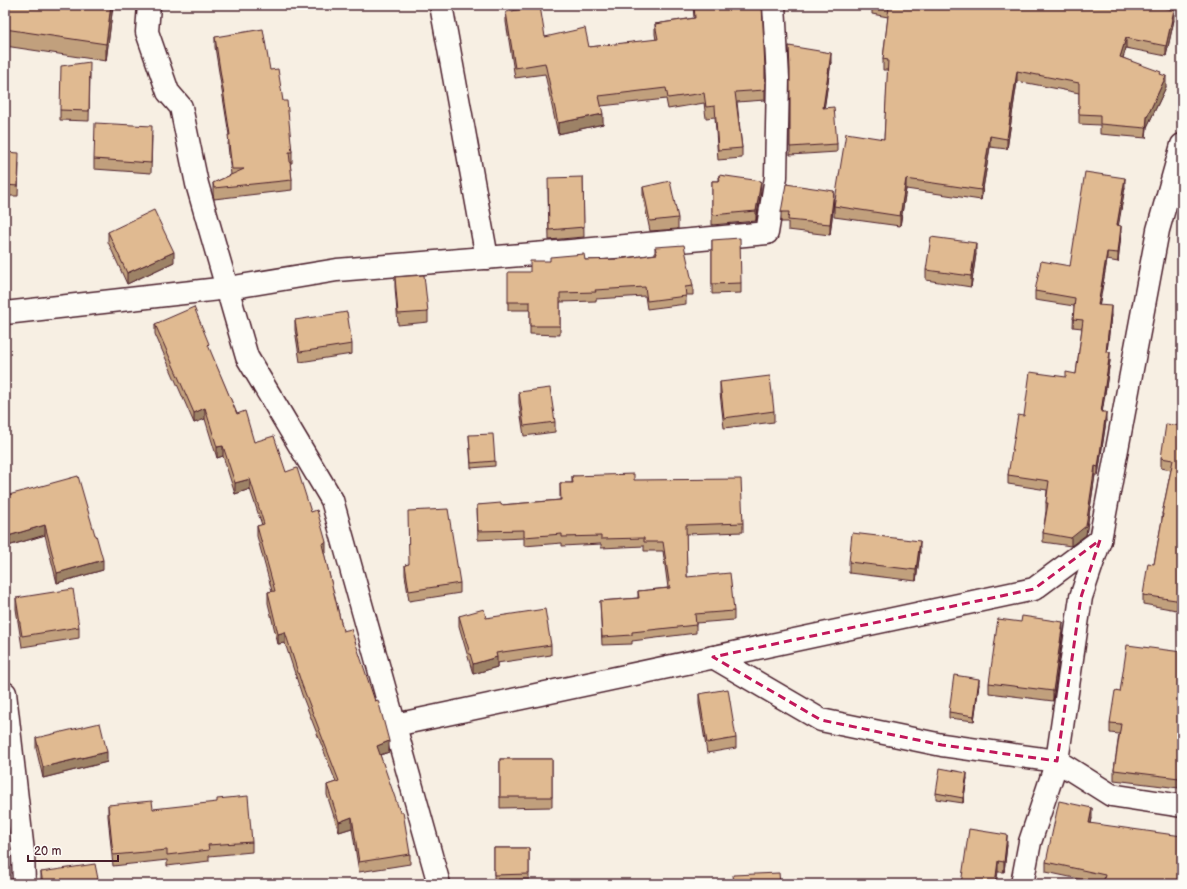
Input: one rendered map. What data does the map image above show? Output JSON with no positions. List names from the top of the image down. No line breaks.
{"scale_bar":"20 m"}
